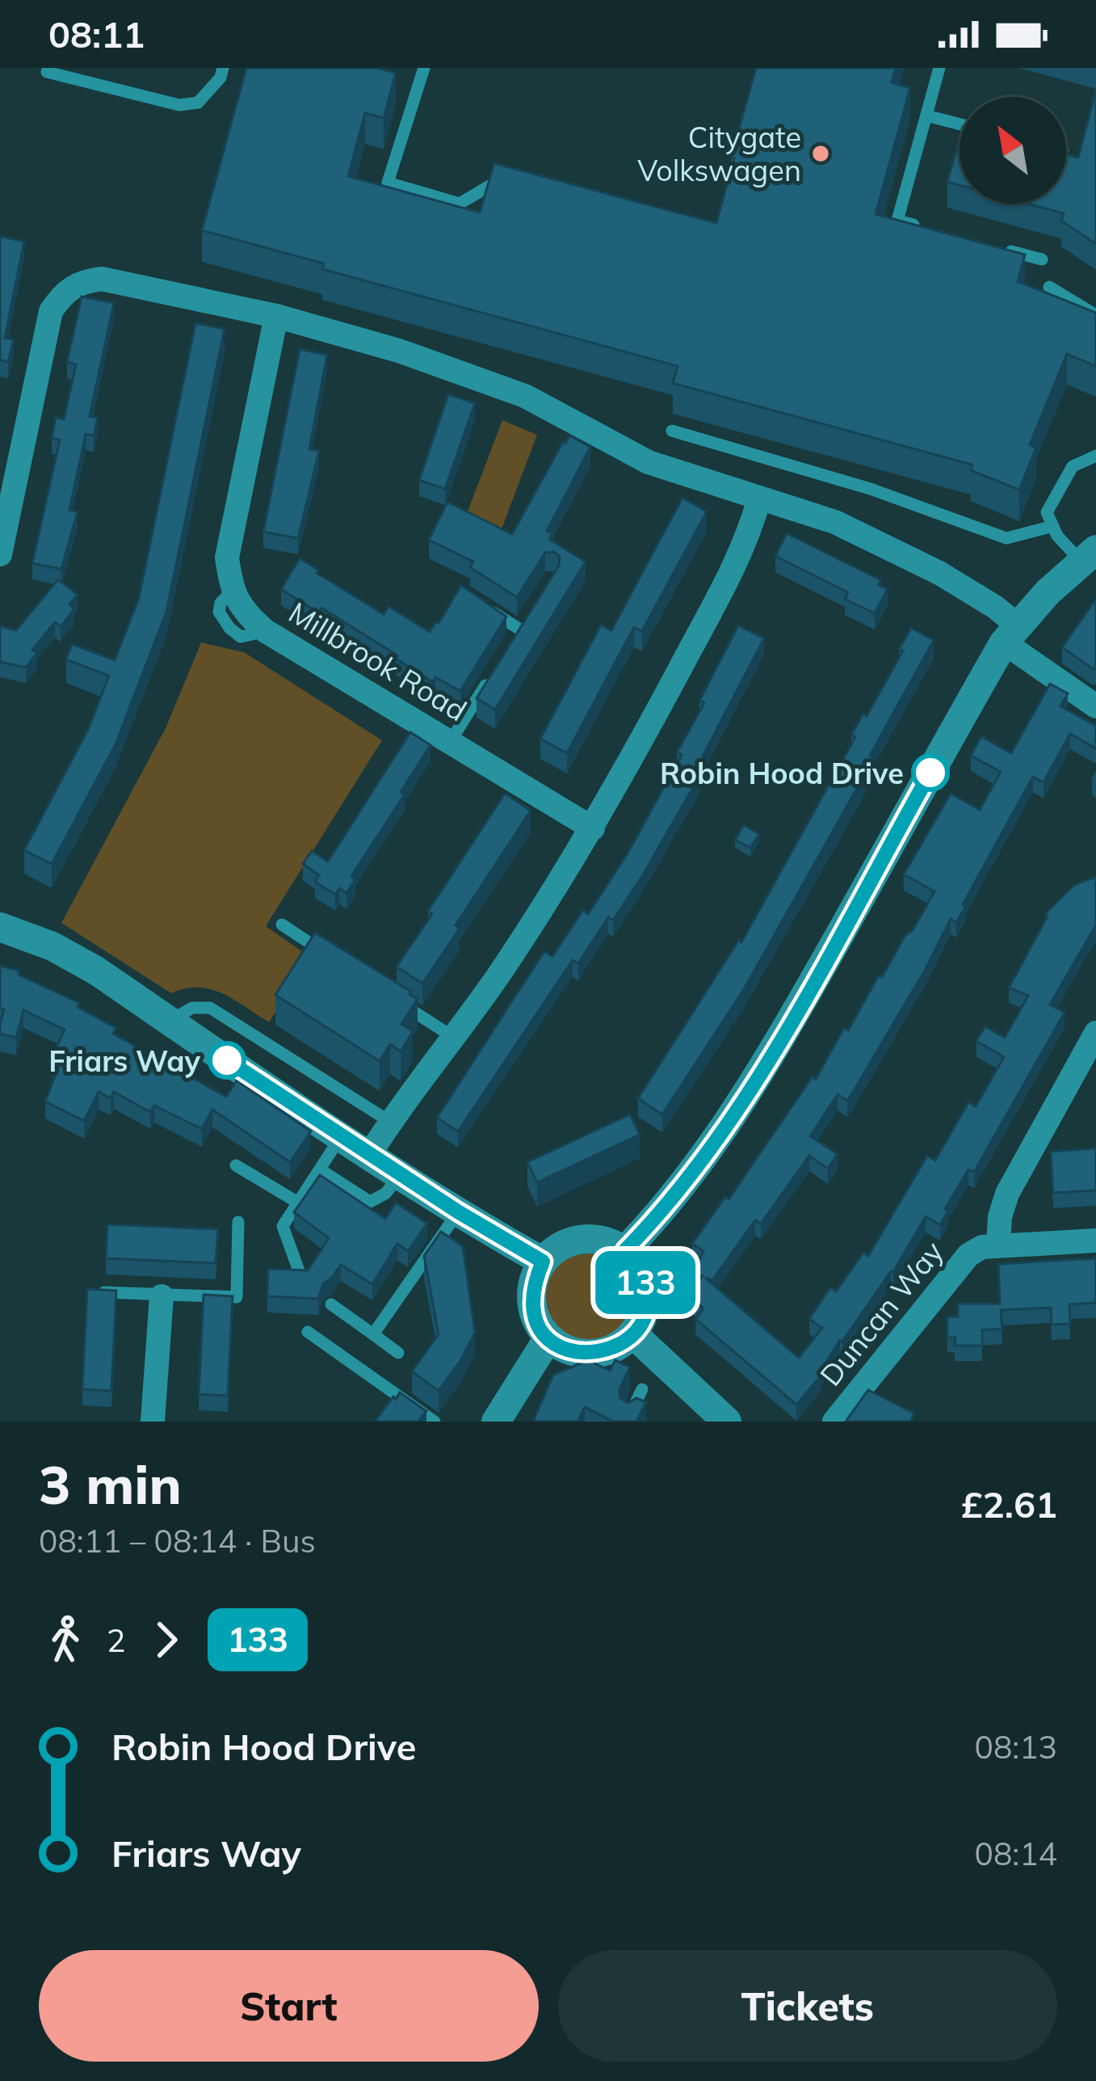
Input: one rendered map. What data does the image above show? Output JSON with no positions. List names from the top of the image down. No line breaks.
{"streets":{"street":["Millbrook Road","Duncan Way"]},"places":["Citygate Volkswagen","Robin Hood Drive","Friars Way"],"lines":["bus line 133"],"north":"top left","page":{"status":"08:11","on_map":"133","heading":["3 min","08:11 – 08:14 · Bus","£2.61"],"legs":["2","133"],"list":[{"name":"Robin Hood Drive","value":"08:13"},{"name":"Friars Way","value":"08:14"}],"buttons":["Start","Tickets"]}}
